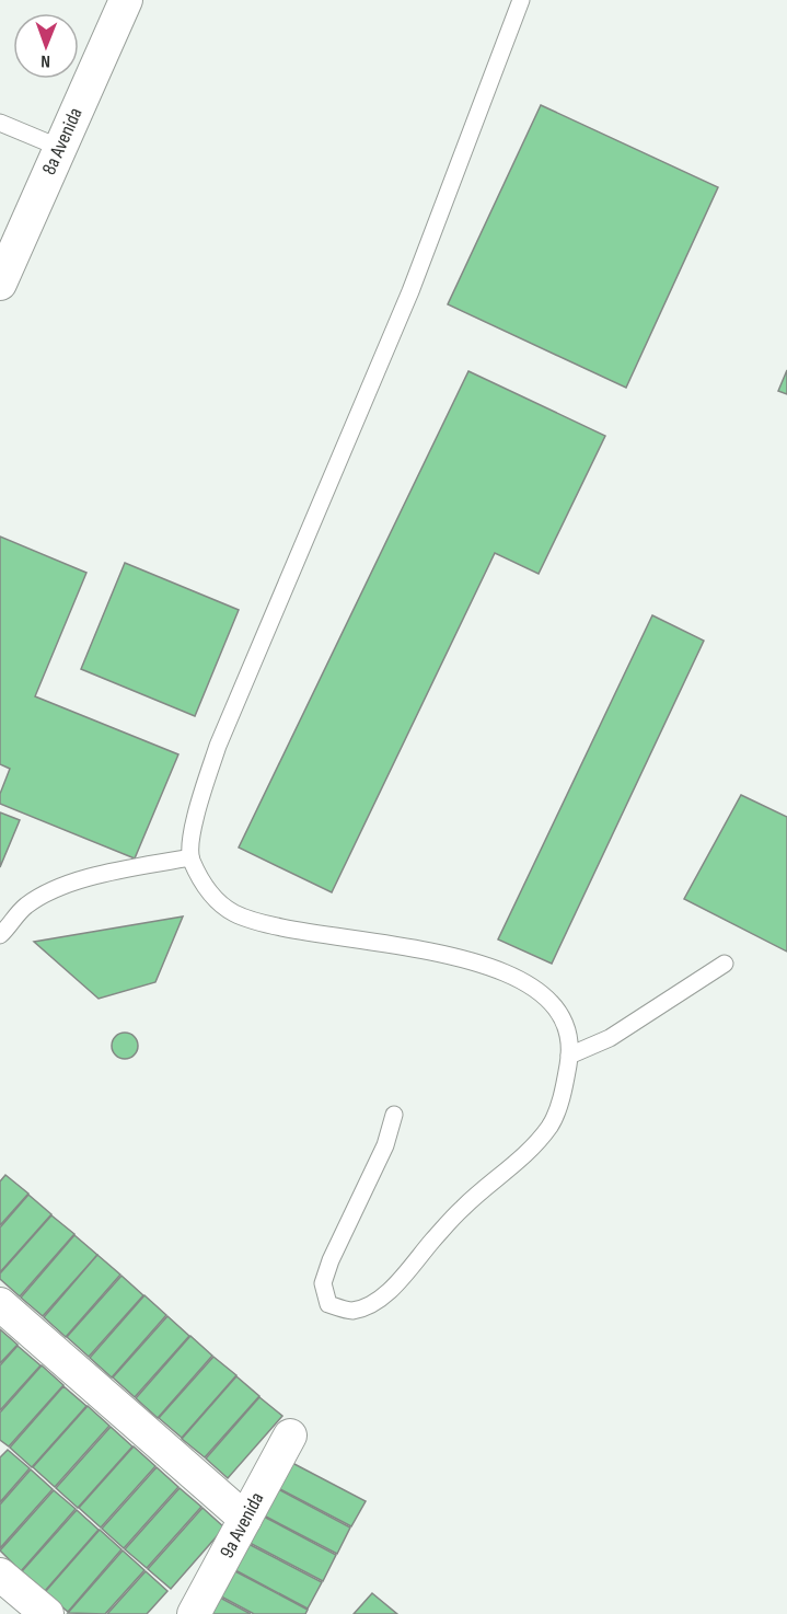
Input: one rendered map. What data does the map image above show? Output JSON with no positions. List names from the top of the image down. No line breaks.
{"streets":{"street":["8a Avenida","9a Avenida"]},"north":"bottom"}
